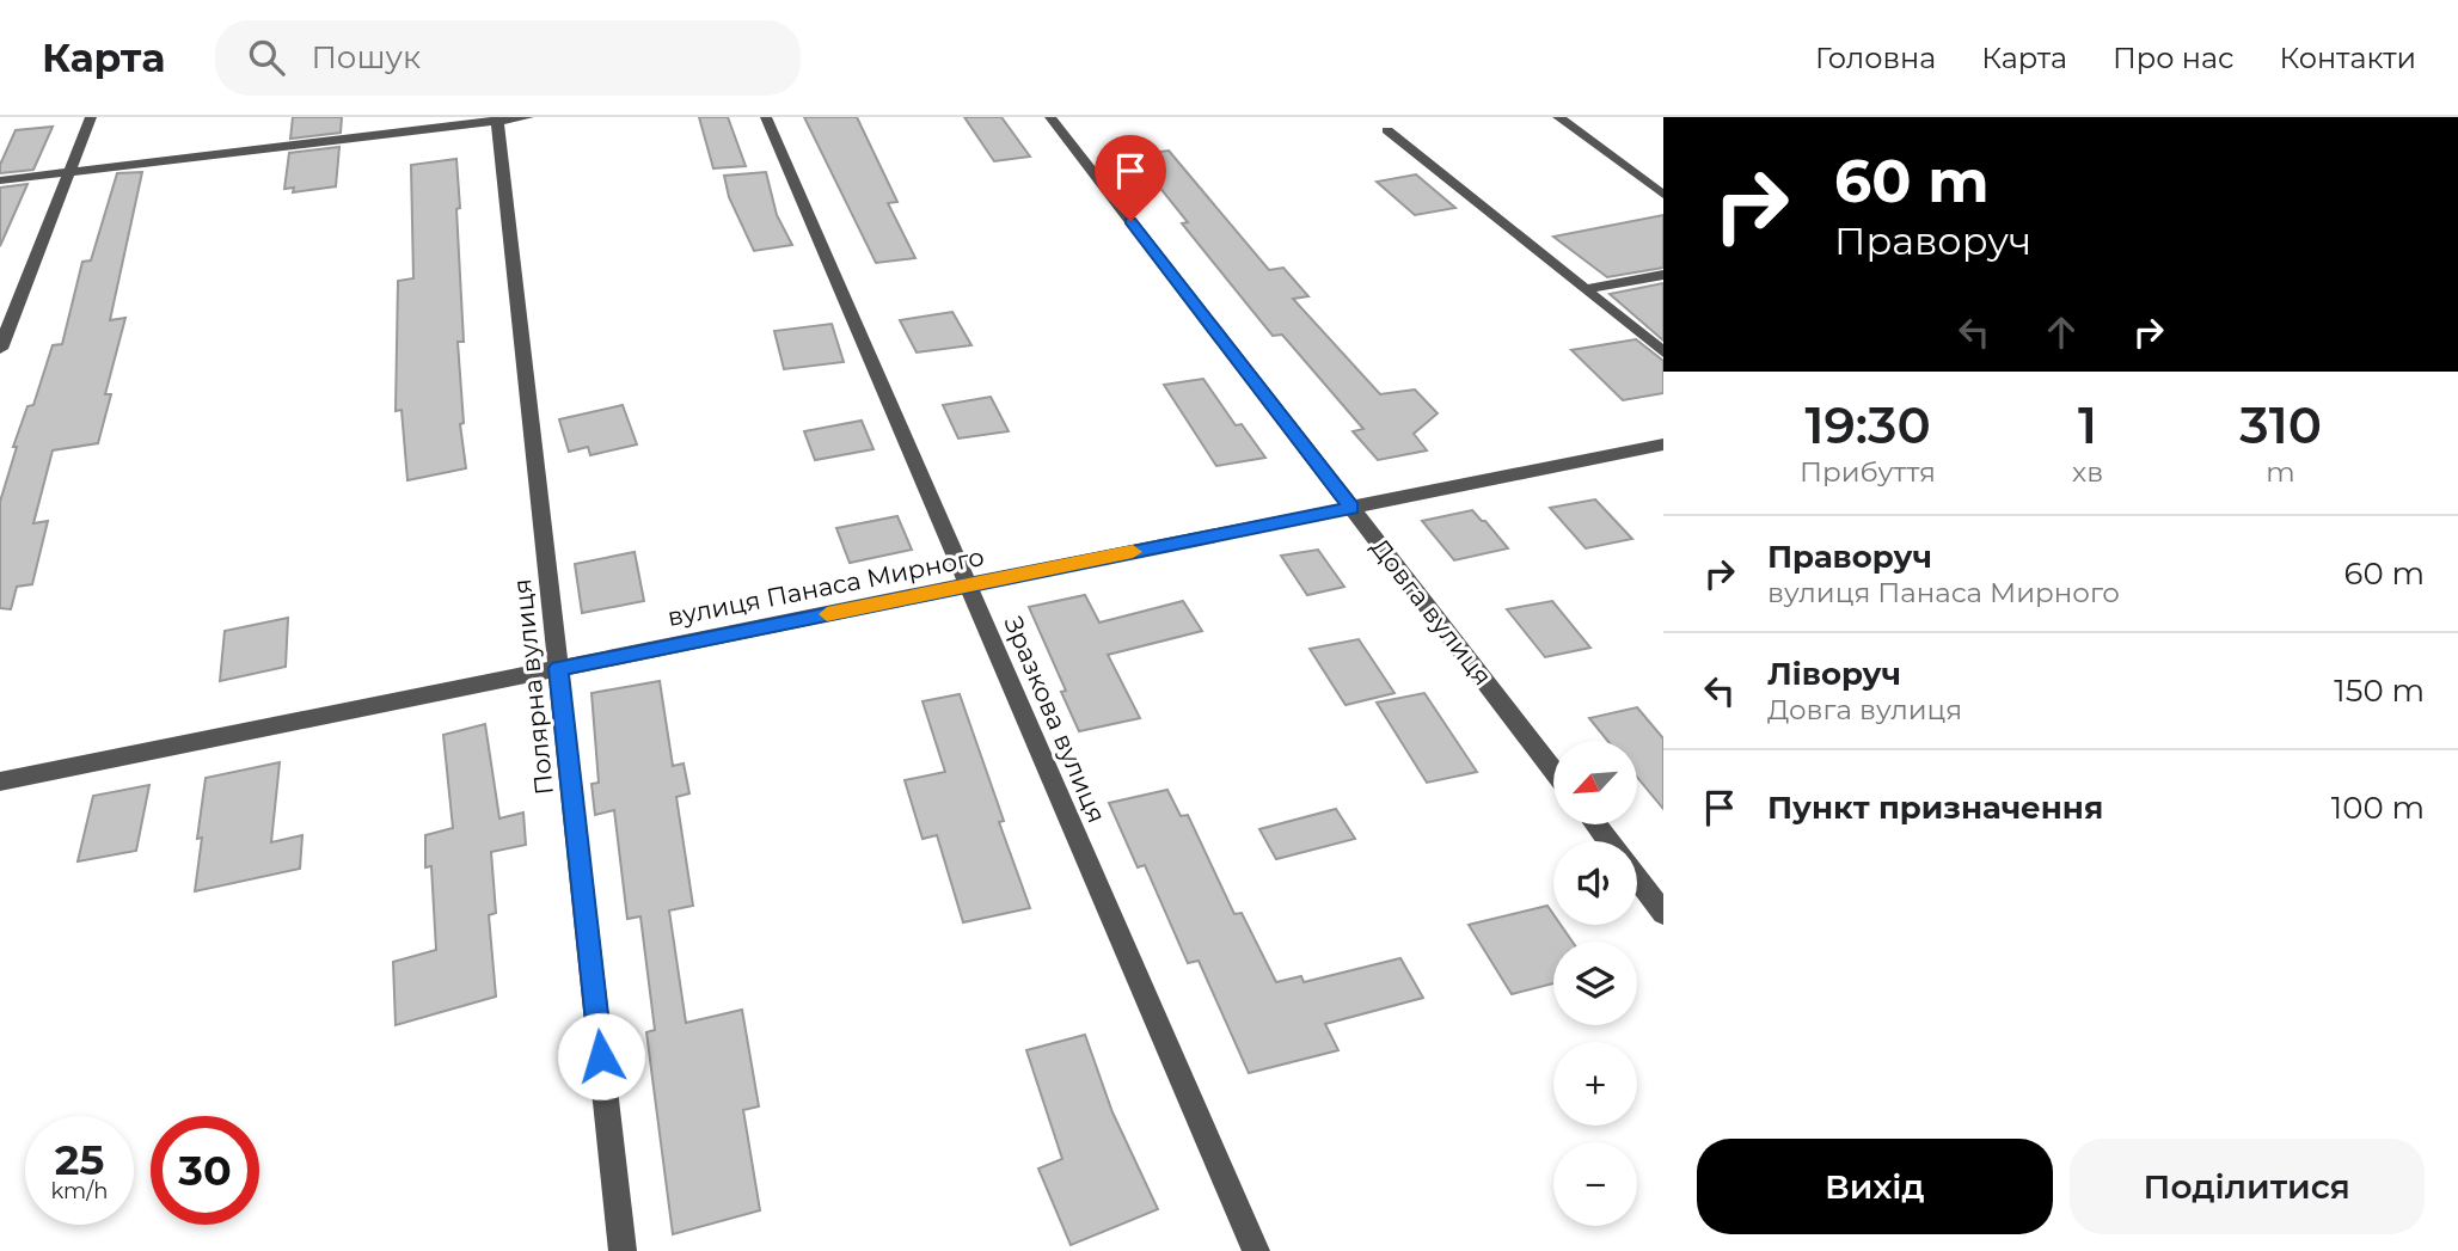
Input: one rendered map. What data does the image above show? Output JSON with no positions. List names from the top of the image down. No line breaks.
{"streets":{"street":["вулиця Панаса Мирного","Довга вулиця","Полярна вулиця","Зразкова вулиця"]},"crossings":[["вулиця Панаса Мирного","Довга вулиця"],["вулиця Панаса Мирного","Полярна вулиця"],["вулиця Панаса Мирного","Зразкова вулиця"]],"north":"bottom left","page":{"header":"Карта","search":"Пошук","nav":["Головна","Карта","Про нас","Контакти"],"turn":["60 m","Праворуч"],"eta":["19:30","Прибуття","1","хв","310","m"],"list":[{"name":"Праворуч","note":"вулиця Панаса Мирного","value":"60 m"},{"name":"Ліворуч","note":"Довга вулиця","value":"150 m"},{"name":"Пункт призначення","value":"100 m"}],"map_buttons":["+","−"],"speed":"25 km/h","limit":"30","buttons":["Вихід","Поділитися"]}}
